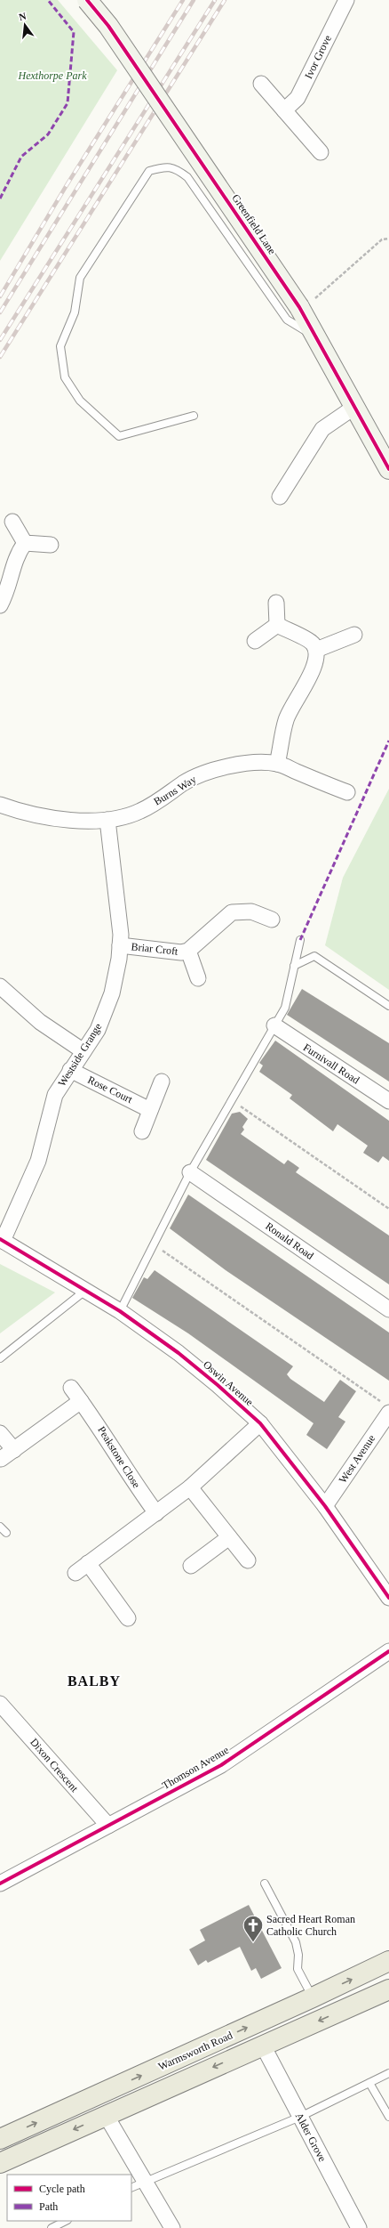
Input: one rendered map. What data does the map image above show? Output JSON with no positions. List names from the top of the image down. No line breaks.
{"streets":{"main road":["Warmsworth Road"],"street":["Ivor Grove","Greenfield Lane","Burns Way","Briar Croft","Westside Grange","Furnivall Road","Rose Court","Ronald Road","Oswin Avenue","Peakstone Close","West Avenue","Dixon Crescent","Thomson Avenue","Alder Grove"]},"crossings":[["Burns Way","Westside Grange"],["Briar Croft","Westside Grange"],["Westside Grange","Rose Court"],["Westside Grange","Oswin Avenue"],["Oswin Avenue","West Avenue"],["Dixon Crescent","Thomson Avenue"],["Warmsworth Road","Alder Grove"]],"districts":["BALBY"],"parks":["Hexthorpe Park"],"places":{"church":["Sacred Heart Roman Catholic Church"]},"legend":["Cycle path","Path"],"north":"top"}
